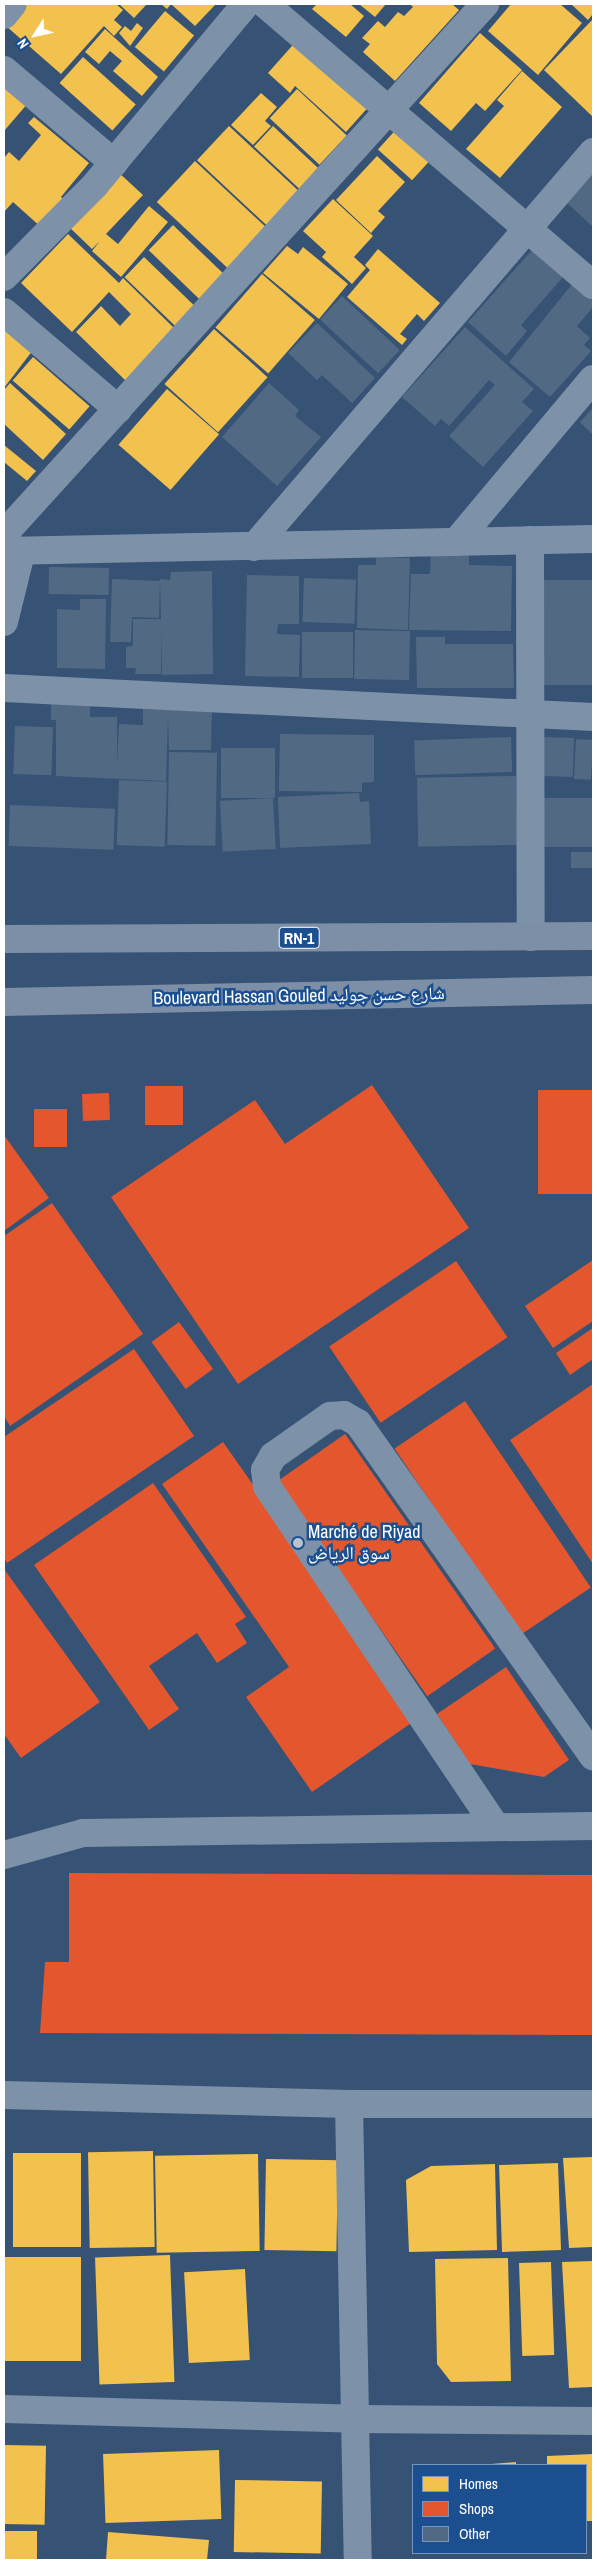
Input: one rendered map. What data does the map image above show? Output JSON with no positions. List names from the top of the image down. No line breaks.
{"streets":{"main road":["RN-1","Boulevard Hassan Gouled شارع حسن جوليد"]},"places":["Marché de Riyad سوق الرياض"],"legend":["Homes","Shops","Other"],"north":"bottom left"}
